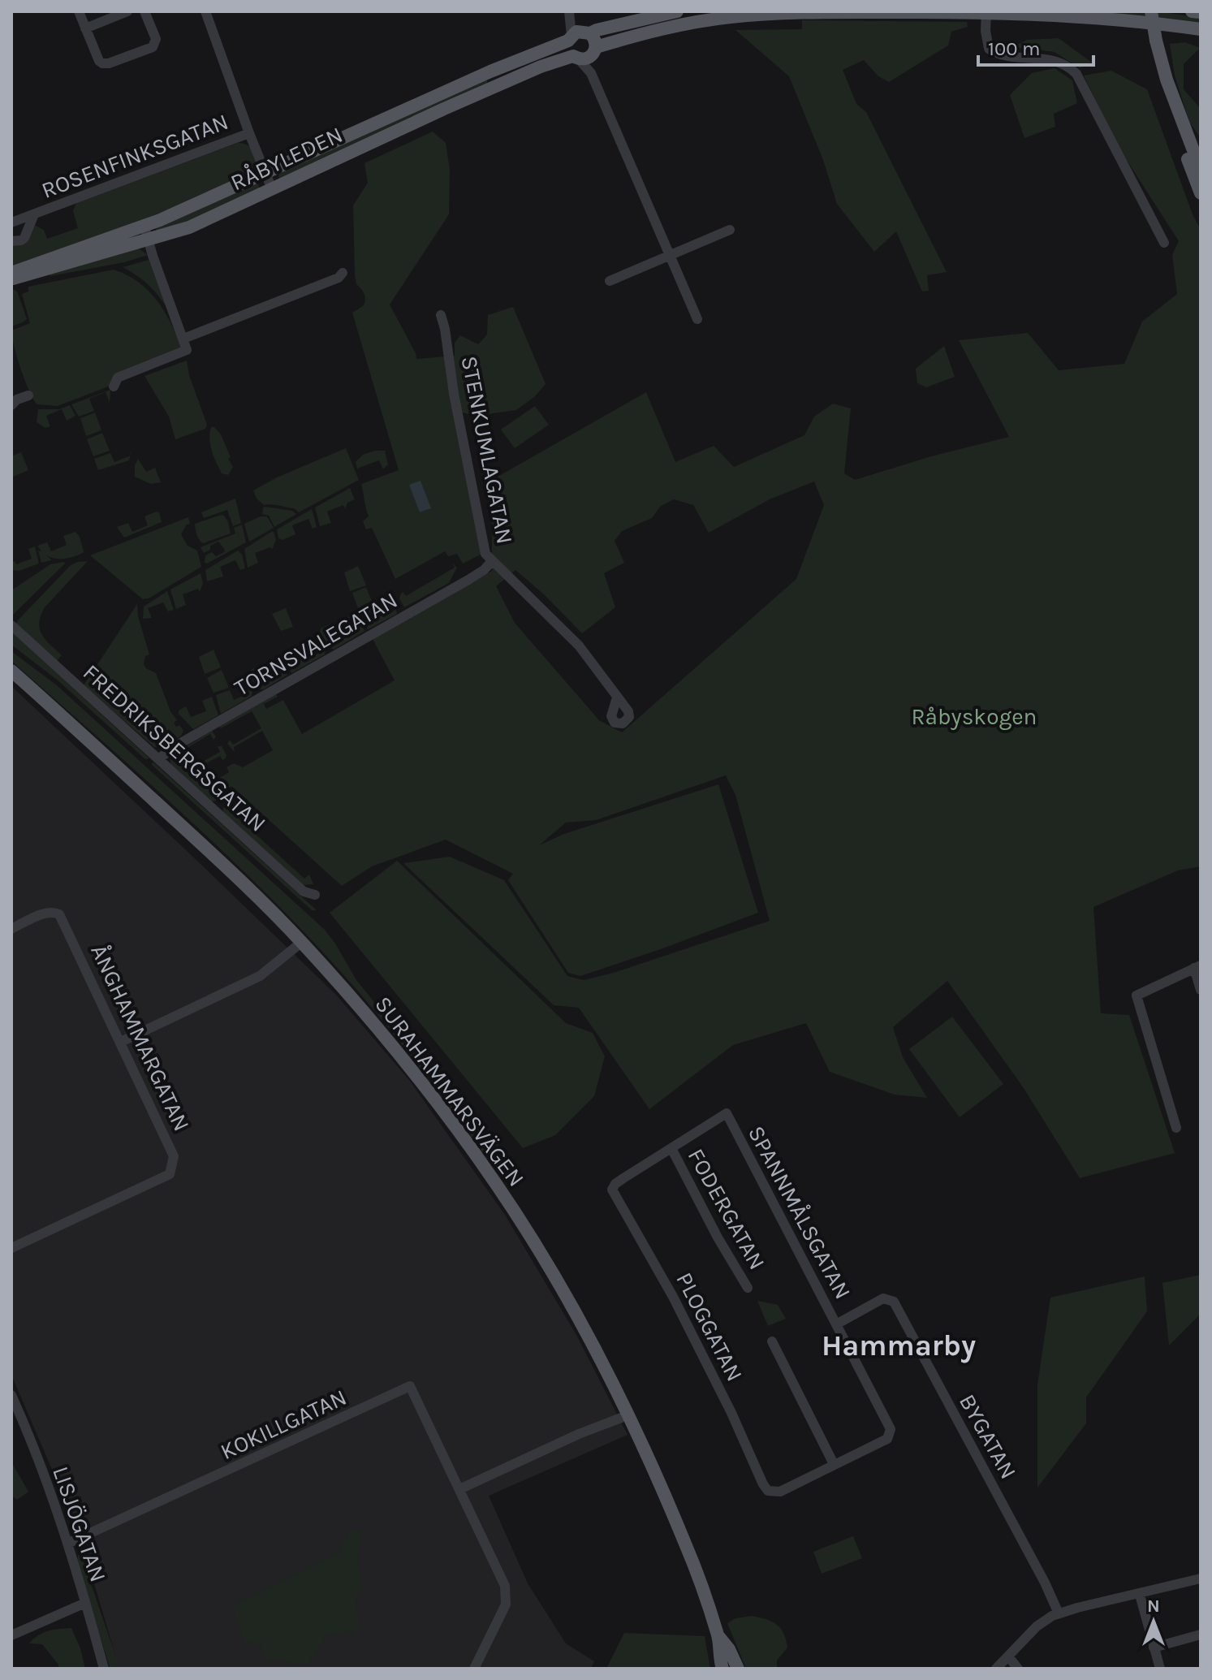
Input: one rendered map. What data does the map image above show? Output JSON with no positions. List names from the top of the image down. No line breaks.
{"streets":{"main road":["RÅBYLEDEN","SURAHAMMARSVÄGEN"],"street":["ROSENFINKSGATAN","STENKUMLAGATAN","TORNSVALEGATAN","FREDRIKSBERGSGATAN","ÅNGHAMMARGATAN","FODERGATAN","SPANNMÅLSGATAN","PLOGGATAN","KOKILLGATAN","BYGATAN","LISJÖGATAN"]},"crossings":[["STENKUMLAGATAN","TORNSVALEGATAN"],["TORNSVALEGATAN","FREDRIKSBERGSGATAN"],["FODERGATAN","SPANNMÅLSGATAN"],["FODERGATAN","PLOGGATAN"],["SPANNMÅLSGATAN","PLOGGATAN"],["SPANNMÅLSGATAN","BYGATAN"],["KOKILLGATAN","LISJÖGATAN"]],"districts":["Hammarby"],"parks":["Råbyskogen"],"scale_bar":"100 m","north":"top"}
